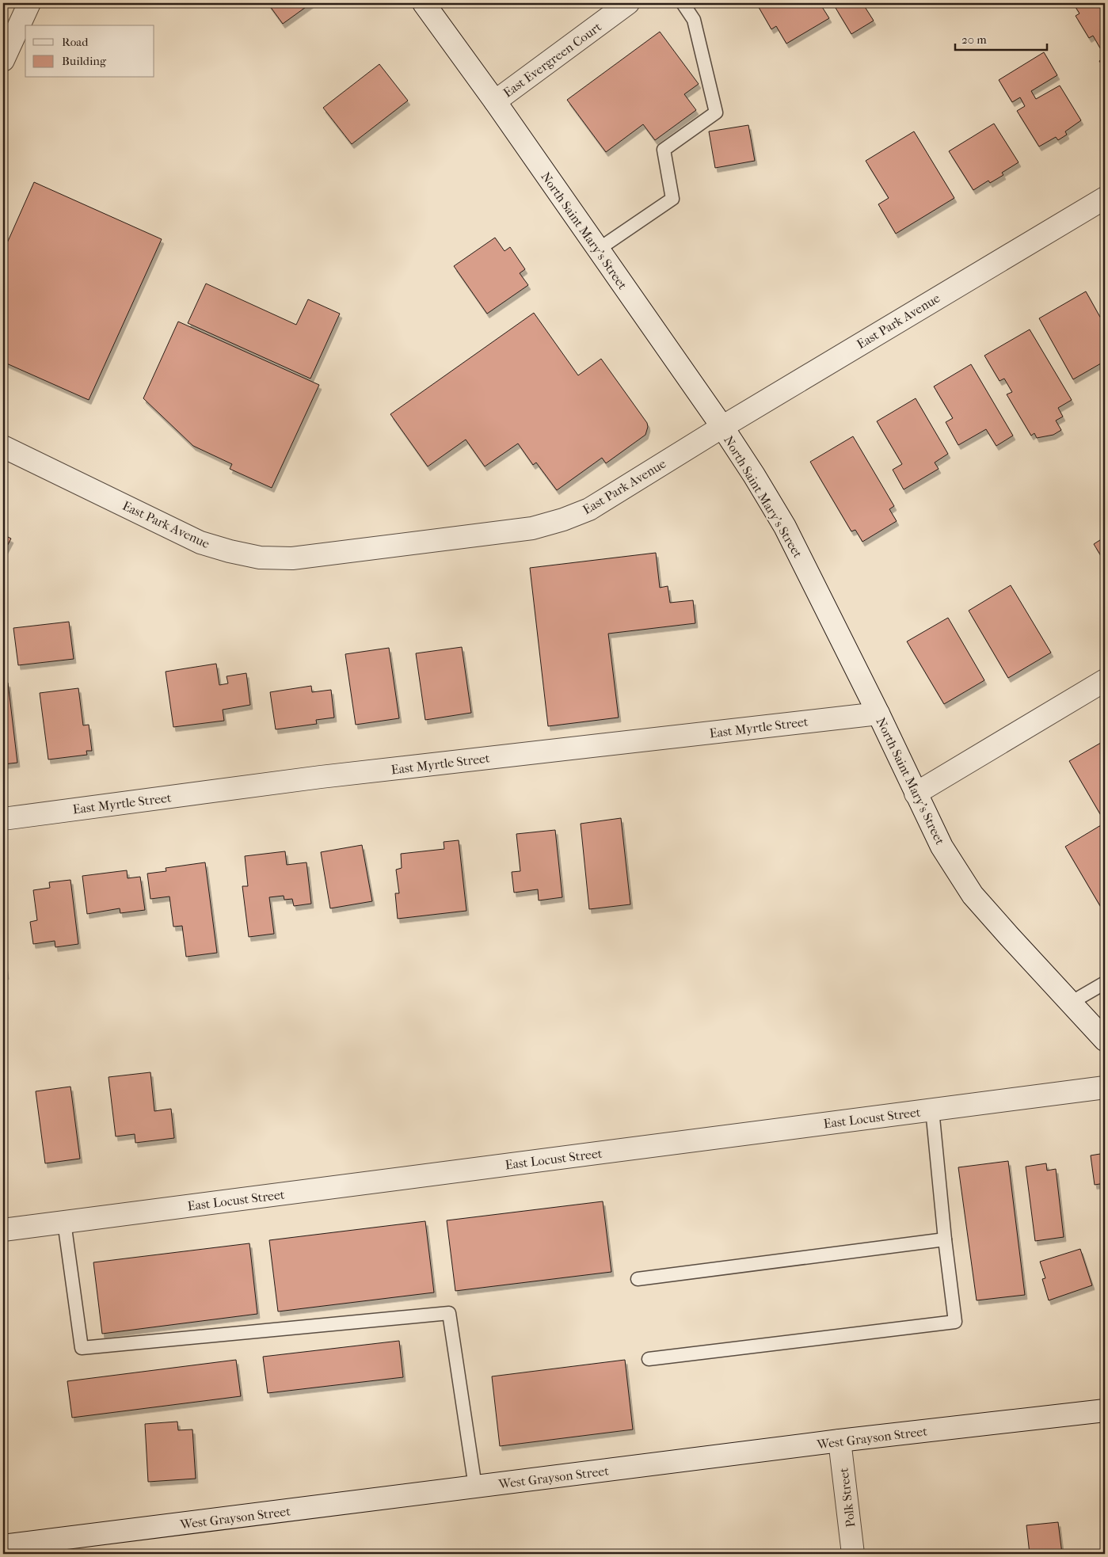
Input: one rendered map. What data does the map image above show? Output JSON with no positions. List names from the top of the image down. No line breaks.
{"streets":{"street":["East Evergreen Court","North Saint Mary's Street","East Park Avenue","East Myrtle Street","East Locust Street","West Grayson Street","Polk Street"]},"crossings":[["East Evergreen Court","North Saint Mary's Street"],["North Saint Mary's Street","East Park Avenue"],["North Saint Mary's Street","East Myrtle Street"],["West Grayson Street","Polk Street"]],"legend":["Road","Building"],"scale_bar":"20 m"}
